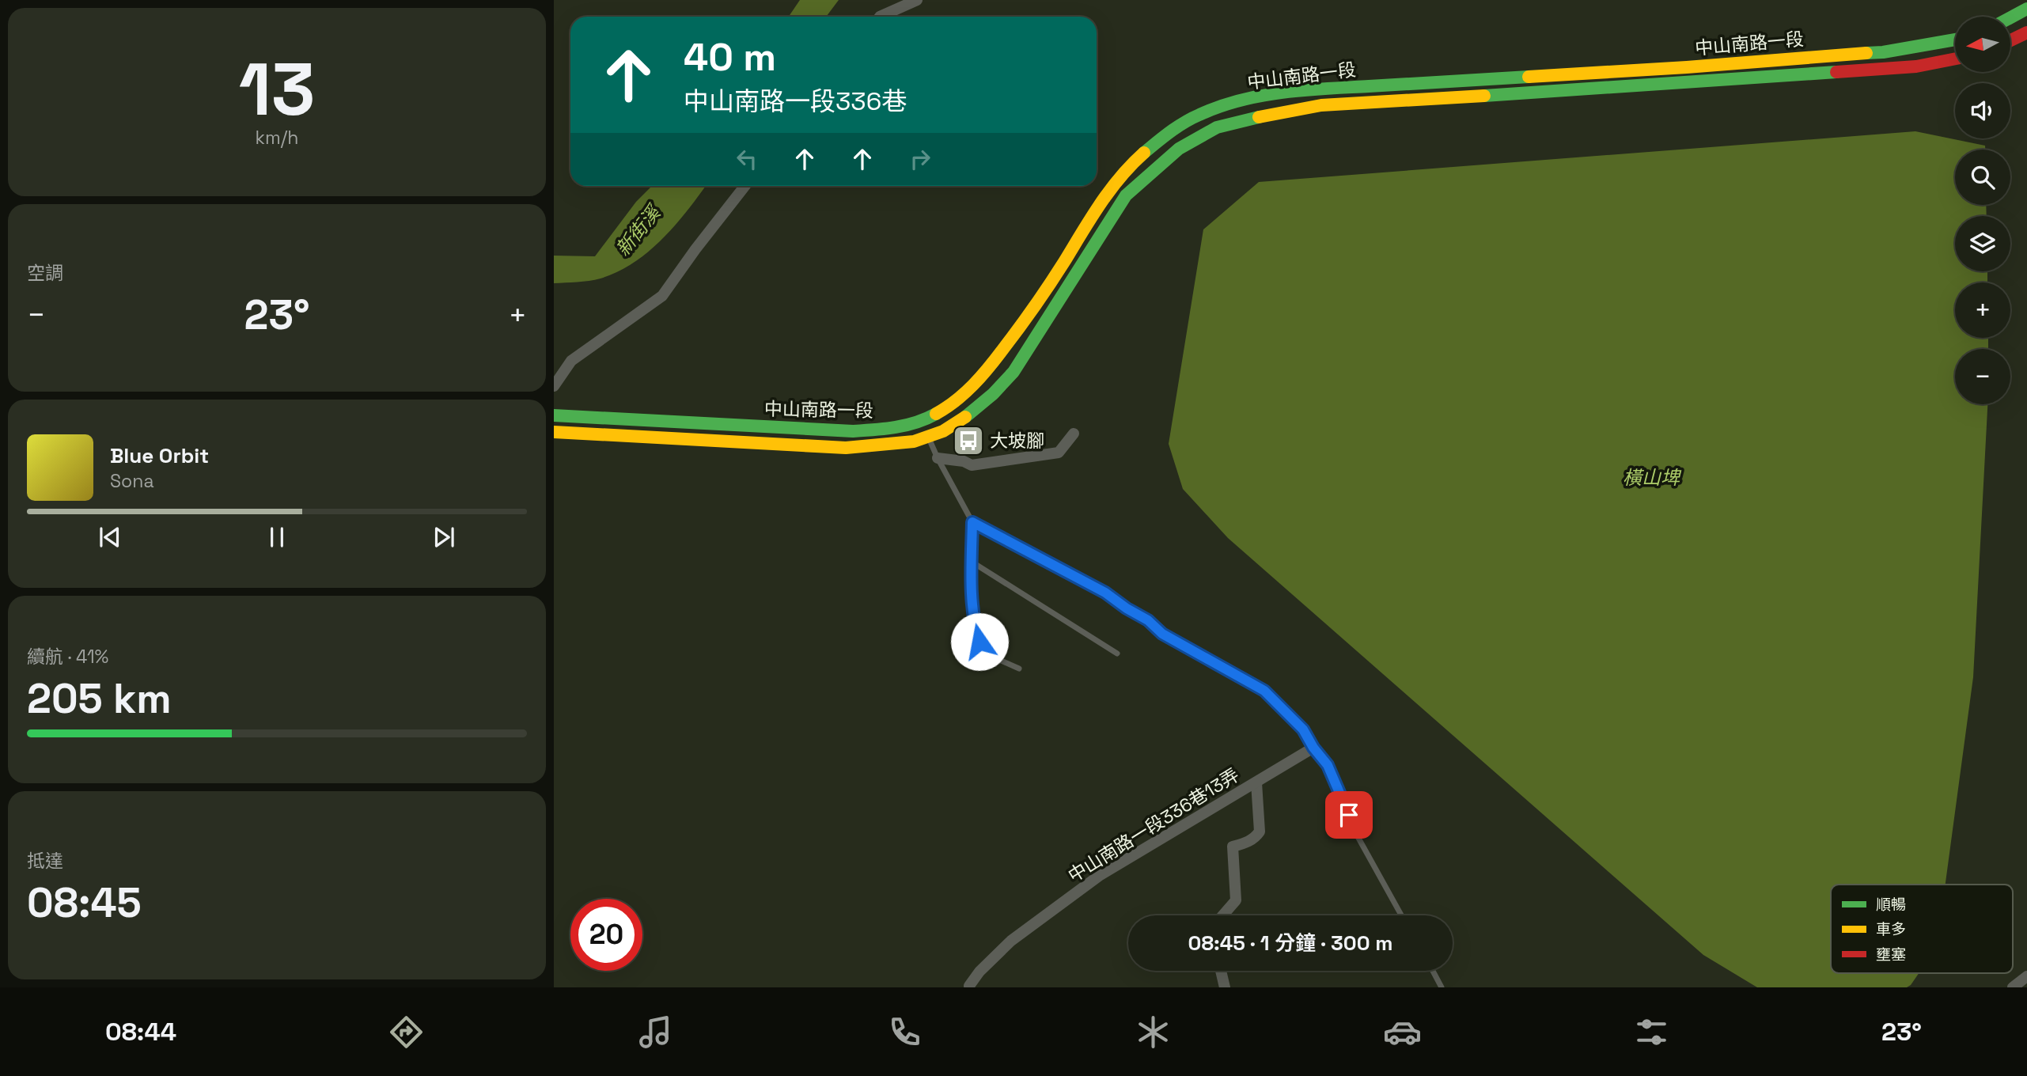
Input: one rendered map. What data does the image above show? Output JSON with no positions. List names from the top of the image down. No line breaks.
{"streets":{"main road":["中山南路一段"],"street":["中山南路一段336巷13弄"]},"water":["新街溪","橫山埤"],"places":{"bus stop":["大坡腳"]},"legend":["順暢","車多","壅塞"],"north":"left","page":{"tile":[["13","km/h"],"空調",["續航 · 41%","205 km"],["抵達","08:45"]],"map_buttons":["+","−"],"turn":["40 m","中山南路一段336巷"],"heat":["−","23°","+"],"song":["Blue Orbit","Sona"],"limit":"20","trip":"08:45 · 1 分鐘 · 300 m","tabs":["08:44","23°"]}}
